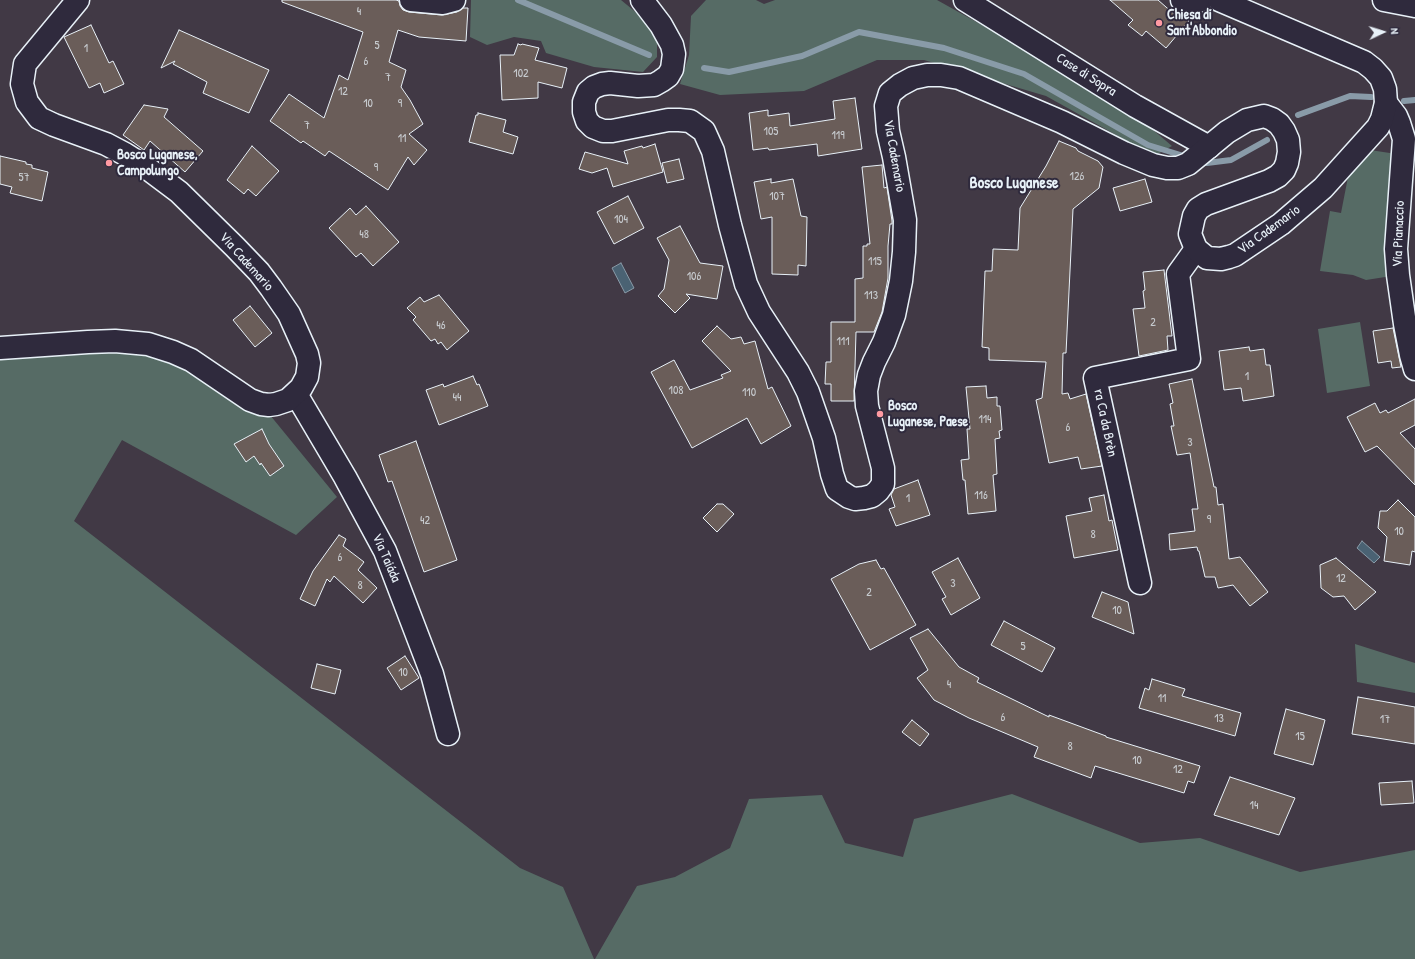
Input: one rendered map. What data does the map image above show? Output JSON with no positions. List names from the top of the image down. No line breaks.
{"streets":{"street":["Case di Sopra","Via Cademario","Via Pianaccio","ra Ca da Brèn","Via Taiáda"]},"crossings":[["Case di Sopra","Via Cademario"],["Via Cademario","Via Pianaccio"],["Via Cademario","ra Ca da Brèn"],["Via Cademario","Via Taiáda"]],"districts":["Bosco Luganese"],"places":["Chiesa di Sant'Abbondio","Bosco Luganese, Campolungo","Bosco Luganese, Paese"],"house_numbers":["4","5","1","6","102","7","12","10","9","7","105","119","11","9","126","57","107","104","48","115","106","113","2","46","111","1","108","110","44","114","6","3","116","1","9","42","10","8","6","12","3","8","2","10","5","10","4","11","6","13","17","15","8","10","12","14"],"north":"right"}
